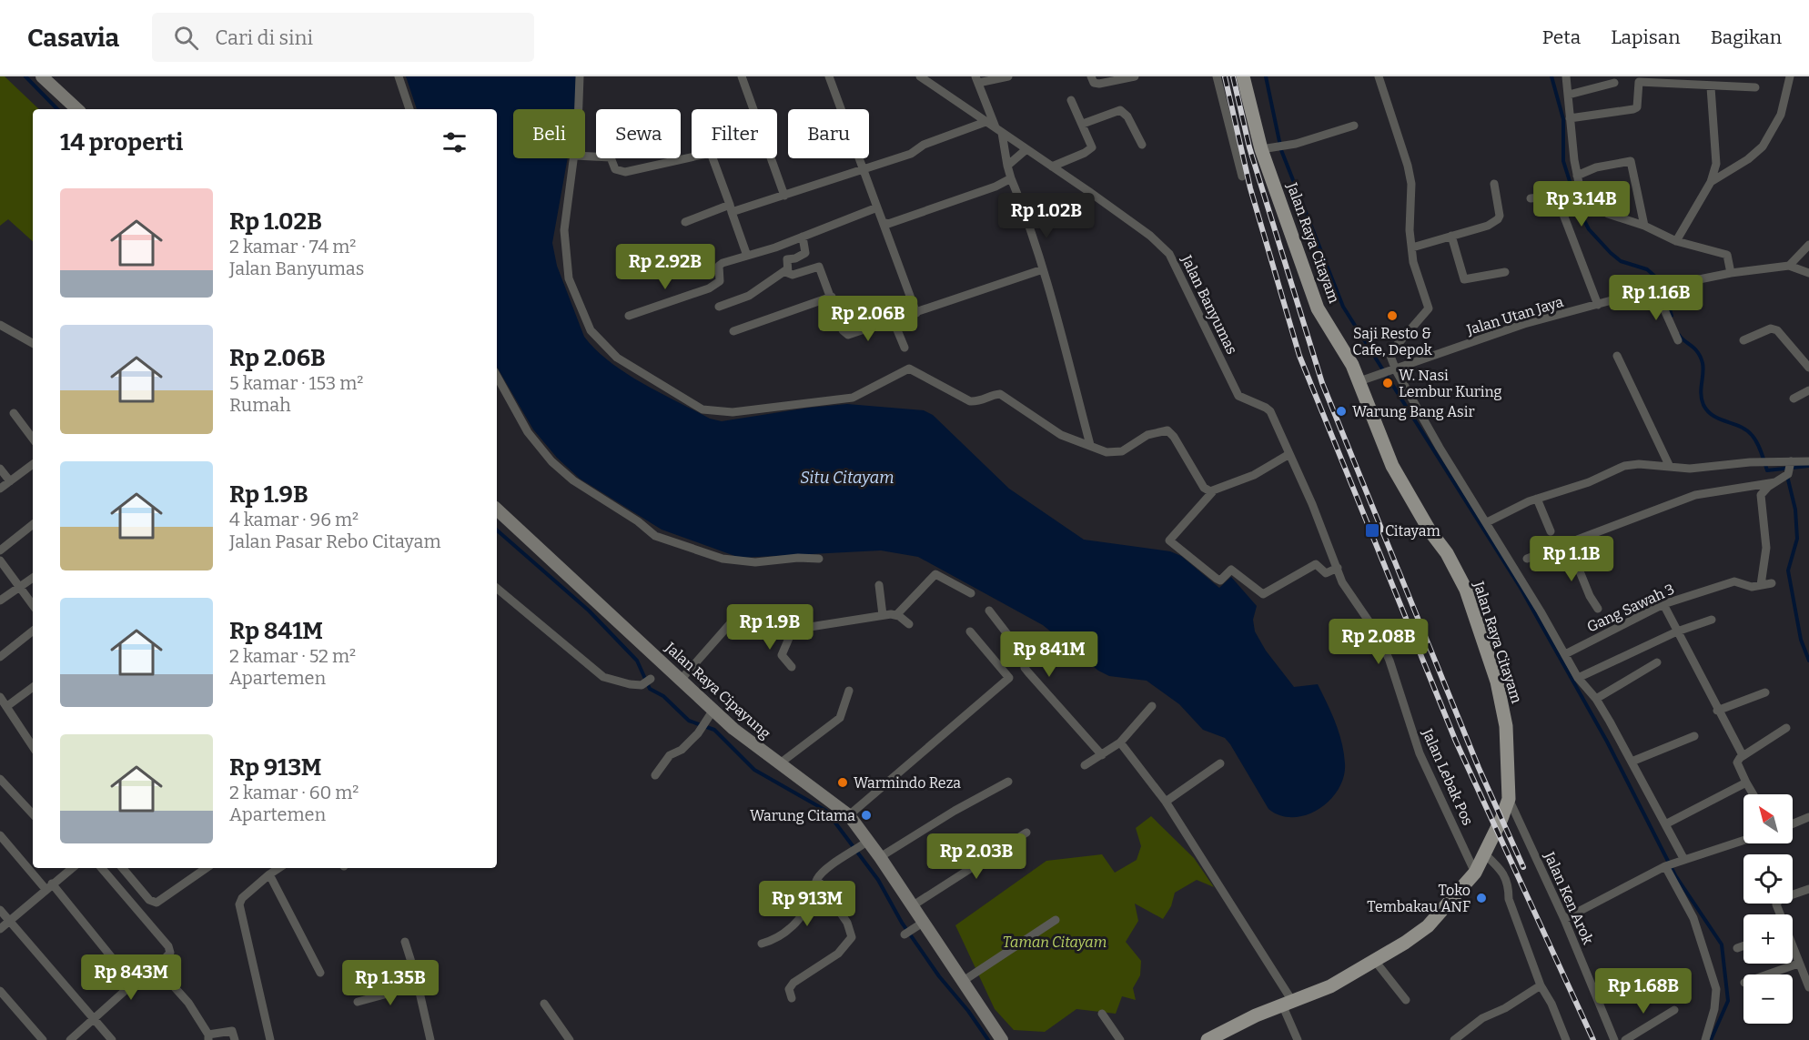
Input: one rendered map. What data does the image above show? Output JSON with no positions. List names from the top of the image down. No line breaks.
{"streets":{"main road":["Jalan Raya Citayam","Jalan Raya Cipayung"],"street":["Jalan Banyumas","Jalan Utan Jaya","Gang Sawah 3","Jalan Lebak Pos","Jalan Ken Arok"]},"crossings":[["Jalan Raya Citayam","Jalan Utan Jaya"],["Jalan Raya Citayam","Jalan Lebak Pos"],["Jalan Raya Citayam","Jalan Ken Arok"],["Jalan Banyumas","Jalan Lebak Pos"]],"water":["Situ Citayam"],"parks":["Taman Citayam"],"places":{"other":["Saji Resto & Cafe, Depok","W. Nasi Lembur Kuring","Warung Bang Asir","Warmindo Reza","Warung Citama","Toko Tembakau ANF"],"transit":["Citayam"]},"north":"top left","page":{"header":"Casavia","search":"Cari di sini","nav":["Peta","Lapisan","Bagikan"],"chip":["Beli","Sewa","Filter","Baru"],"heading":"14 properti","list":[{"name":"Rp 1.02B","note":"2 kamar · 74 m² · Jalan Banyumas"},{"name":"Rp 2.06B","note":"5 kamar · 153 m² · Rumah"},{"name":"Rp 1.9B","note":"4 kamar · 96 m² · Jalan Pasar Rebo Citayam"},{"name":"Rp 841M","note":"2 kamar · 52 m² · Apartemen"},{"name":"Rp 913M","note":"2 kamar · 60 m² · Apartemen"}],"price":["Rp 3.14B","Rp 1.02B","Rp 2.92B","Rp 1.16B","Rp 2.06B","Rp 1.1B","Rp 1.9B","Rp 2.08B","Rp 841M","Rp 2.03B","Rp 913M","Rp 843M","Rp 1.35B","Rp 1.68B"],"map_buttons":["+","−"]}}
